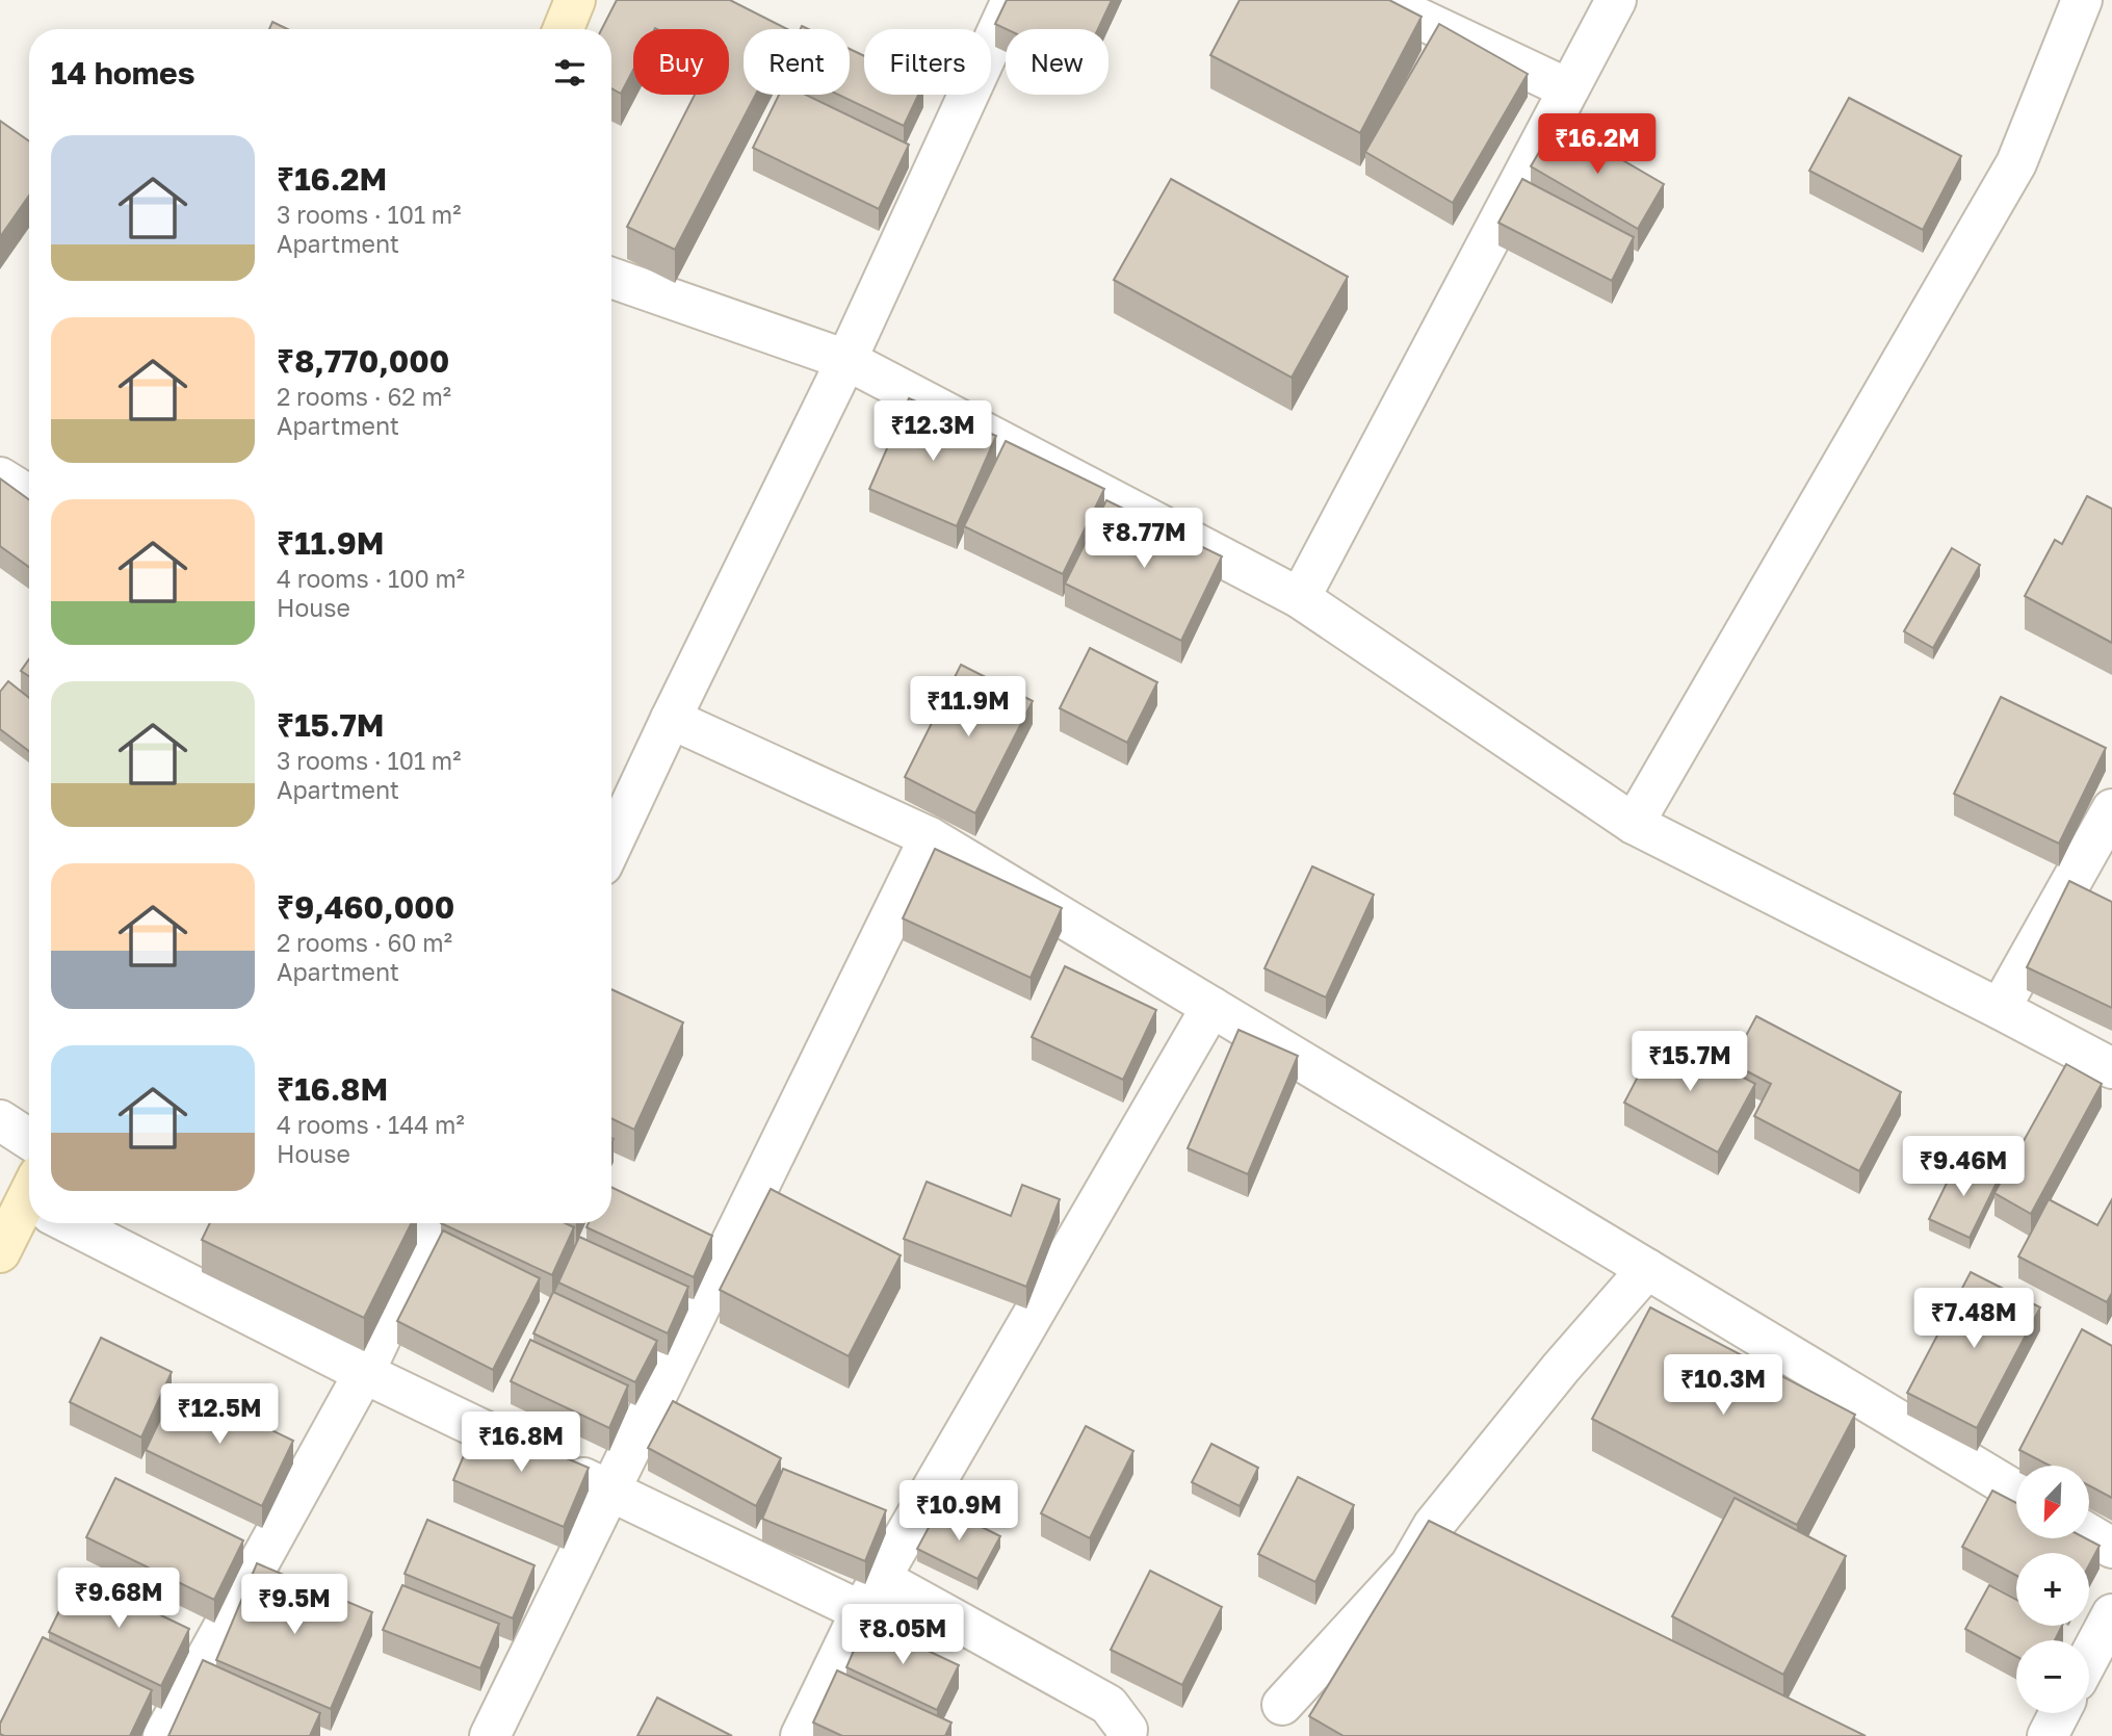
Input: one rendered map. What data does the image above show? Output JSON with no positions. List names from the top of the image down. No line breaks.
{"north":"bottom left","page":{"chip":["Buy","Rent","Filters","New"],"heading":"14 homes","price":["₹16.2M","₹12.3M","₹8.77M","₹11.9M","₹15.7M","₹9.46M","₹7.48M","₹10.3M","₹12.5M","₹16.8M","₹10.9M","₹9.68M","₹9.5M","₹8.05M"],"list":[{"name":"₹16.2M","note":"3 rooms · 101 m² · Apartment"},{"name":"₹8,770,000","note":"2 rooms · 62 m² · Apartment"},{"name":"₹11.9M","note":"4 rooms · 100 m² · House"},{"name":"₹15.7M","note":"3 rooms · 101 m² · Apartment"},{"name":"₹9,460,000","note":"2 rooms · 60 m² · Apartment"},{"name":"₹16.8M","note":"4 rooms · 144 m² · House"}],"map_buttons":["+","−"]}}
